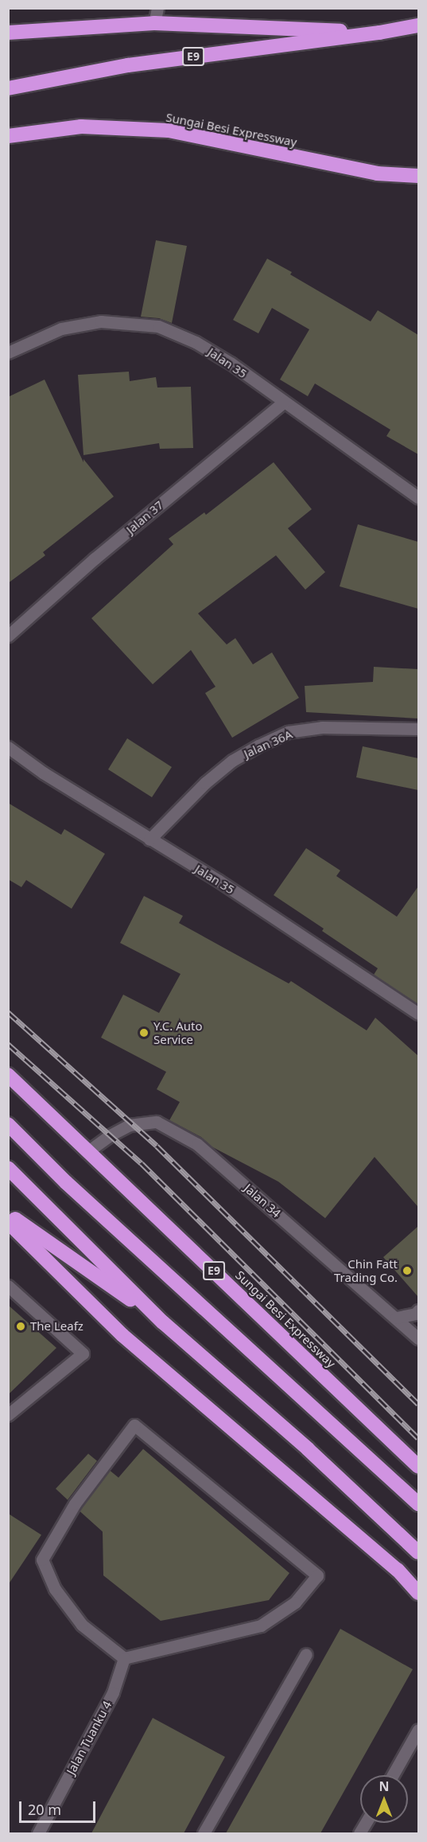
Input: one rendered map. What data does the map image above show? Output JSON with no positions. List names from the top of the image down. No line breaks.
{"streets":{"highway":["E9","Sungai Besi Expressway"],"street":["Jalan 35","Jalan 37","Jalan 36A","Jalan 34","Jalan Tuanku 4"]},"crossings":[["Sungai Besi Expressway","Jalan 34"],["Jalan 35","Jalan 37"],["Jalan 35","Jalan 36A"]],"places":["Y.C. Auto Service","Chin Fatt Trading Co.","The Leafz"],"scale_bar":"20 m","north":"top"}
